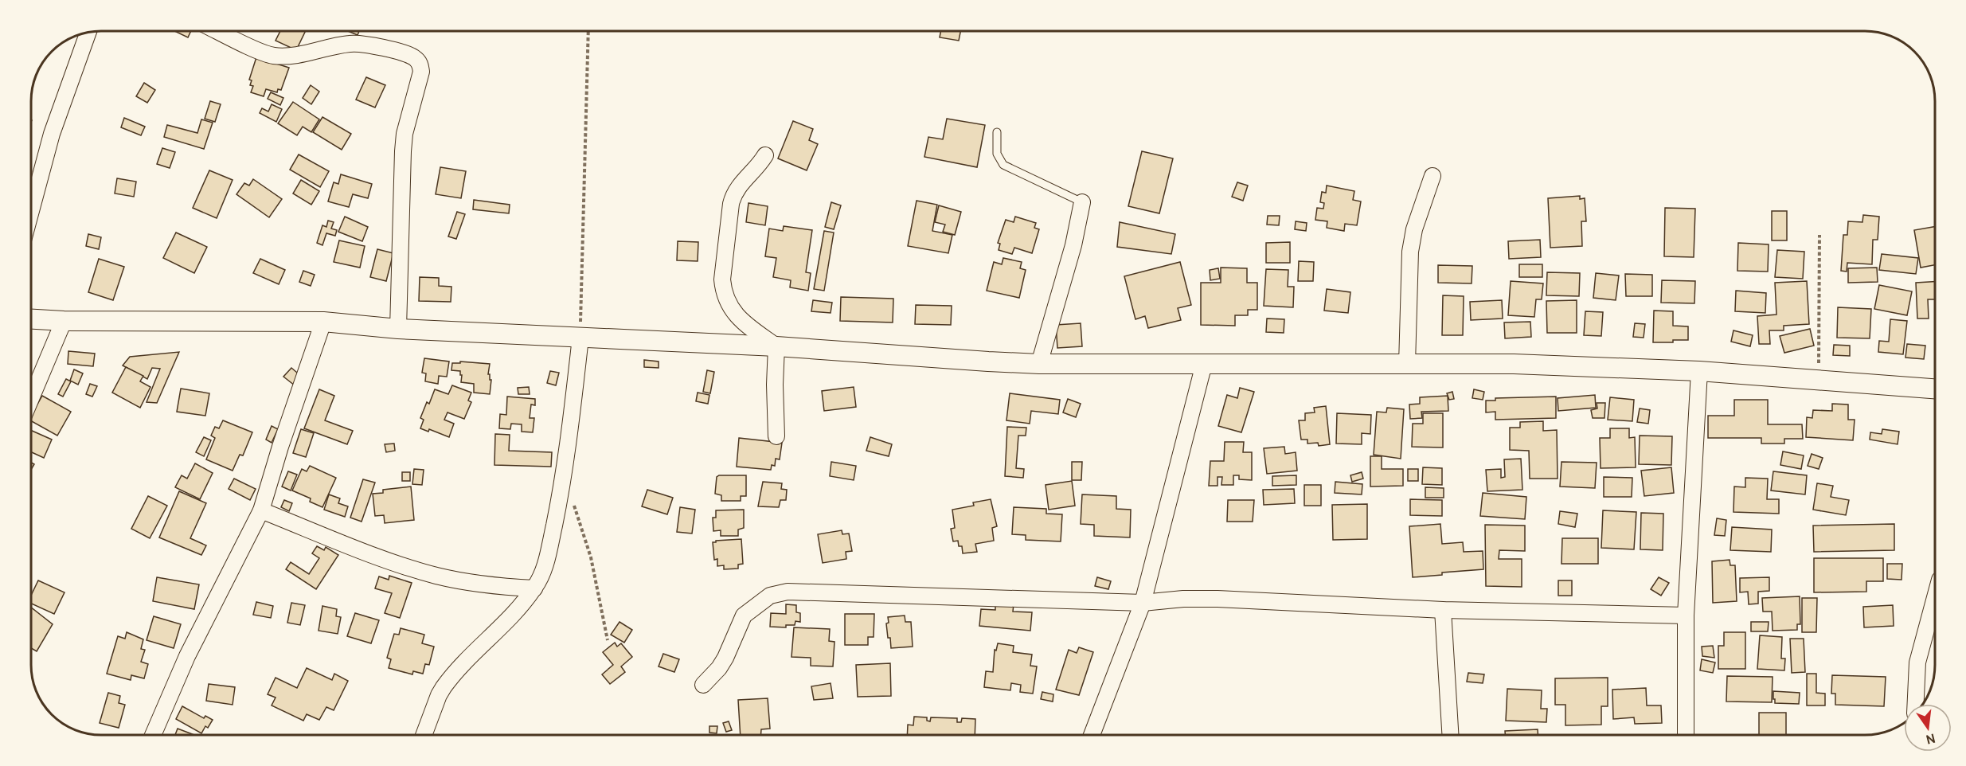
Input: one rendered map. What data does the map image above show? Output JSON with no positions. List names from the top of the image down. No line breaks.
{"north":"bottom"}
